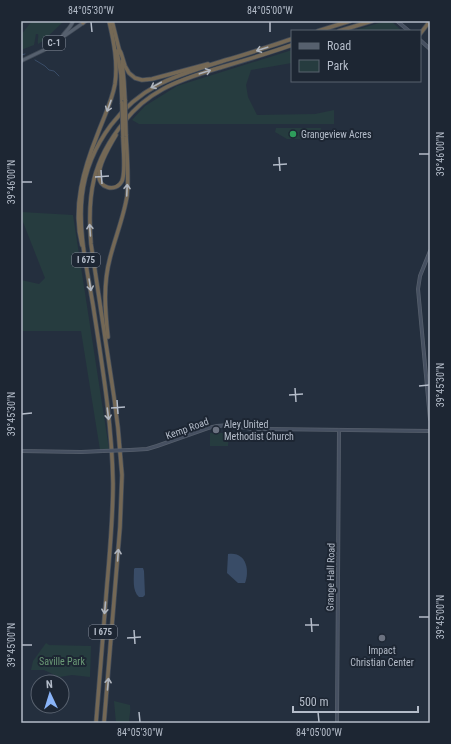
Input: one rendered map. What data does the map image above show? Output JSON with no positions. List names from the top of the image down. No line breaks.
{"streets":{"highway":["I 675"],"main road":["C-1","Kemp Road","Grange Hall Road"]},"crossings":[["Kemp Road","Grange Hall Road"]],"parks":["Saville Park"],"places":["Grangeview Acres","Aley United Methodist Church","Impact Christian Center"],"legend":["Road","Park"],"scale_bar":"500 m","north":"top","coordinates":["84°05'30\"W","84°05'00\"W","39°46'00\"N","39°45'30\"N","39°45'00\"N"]}
